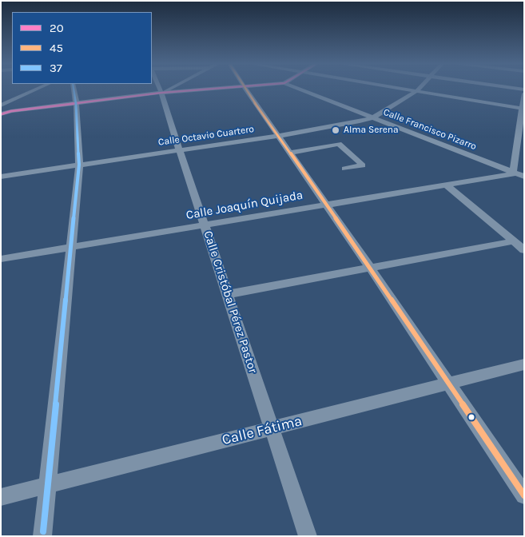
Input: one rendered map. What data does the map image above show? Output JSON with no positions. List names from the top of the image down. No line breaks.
{"streets":{"street":["Calle Francisco Pizarro","Calle Octavio Cuartero","Calle Joaquín Quijada","Calle Cristóbal Pérez Pastor","Calle Fátima"]},"crossings":[["Calle Francisco Pizarro","Calle Octavio Cuartero"],["Calle Francisco Pizarro","Calle Joaquín Quijada"],["Calle Octavio Cuartero","Calle Cristóbal Pérez Pastor"],["Calle Joaquín Quijada","Calle Cristóbal Pérez Pastor"],["Calle Cristóbal Pérez Pastor","Calle Fátima"]],"places":["Alma Serena"],"lines":["transit line 20","transit line 45","transit line 37"],"legend":["20","45","37"]}
